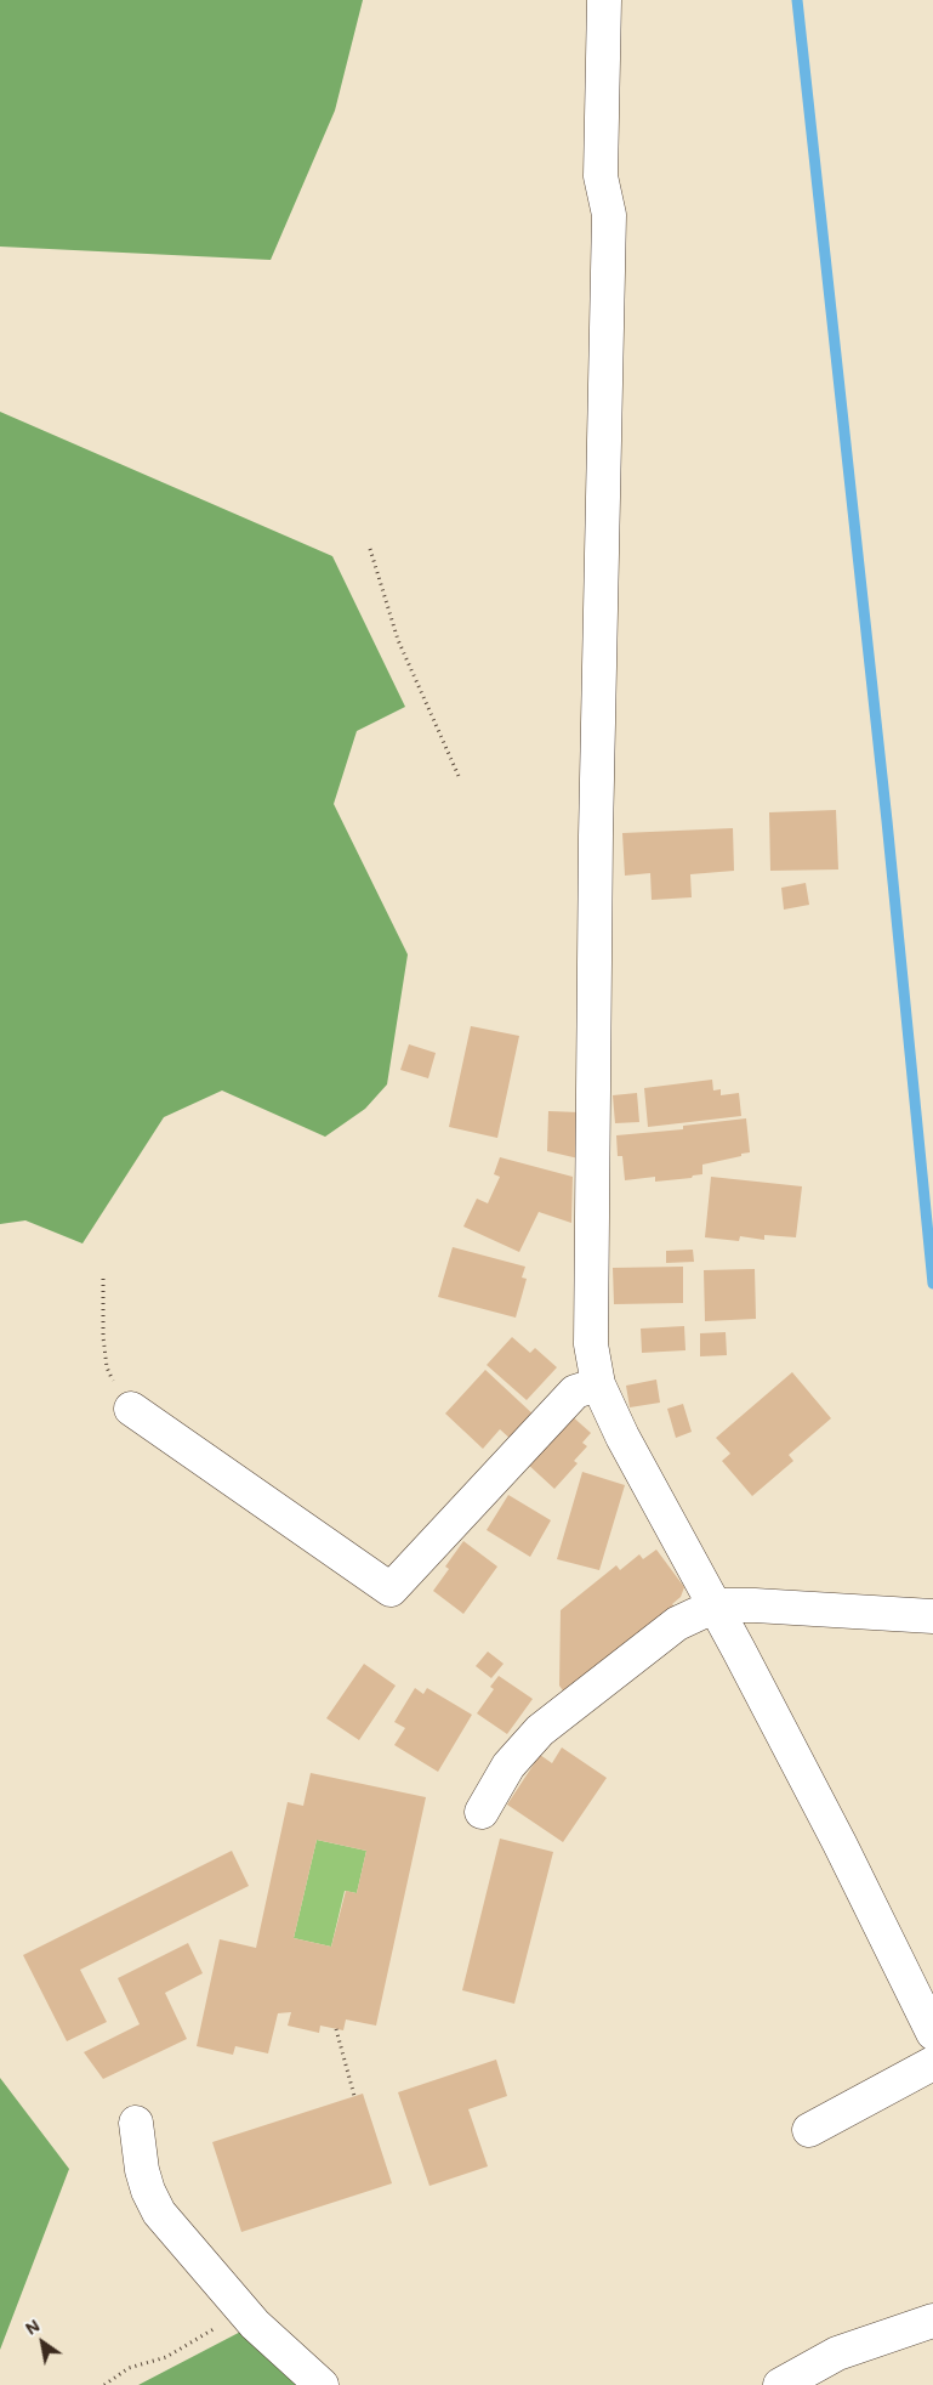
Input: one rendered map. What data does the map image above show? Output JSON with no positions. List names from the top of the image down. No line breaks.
{"north":"top left"}
